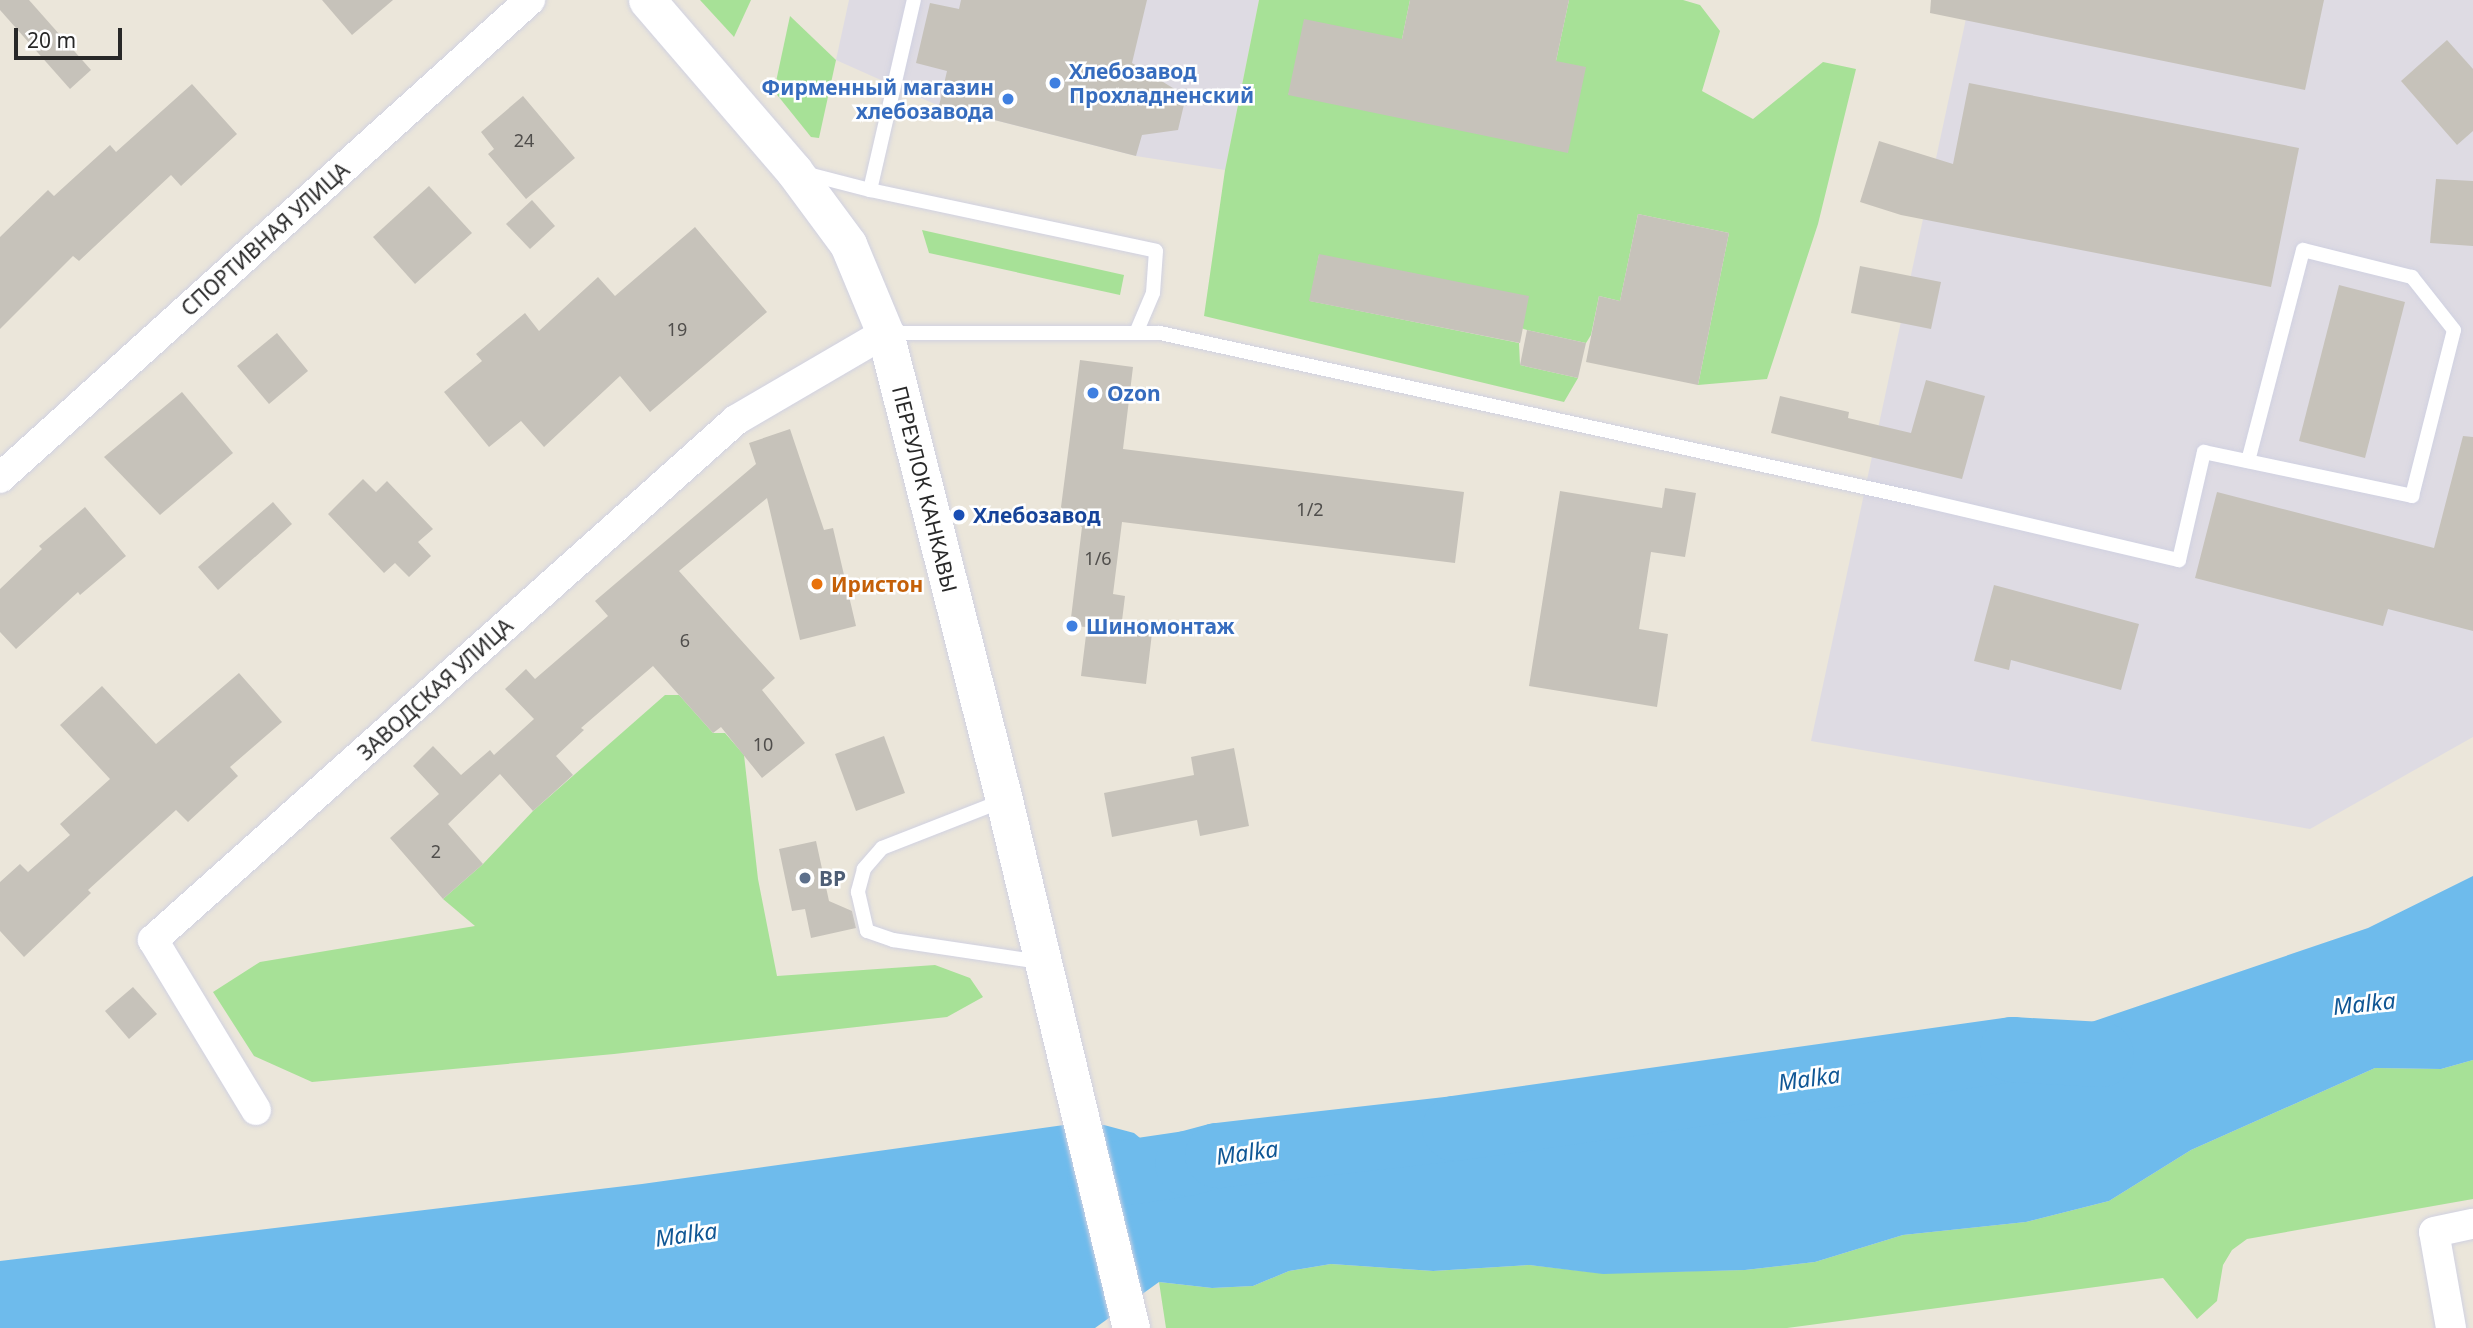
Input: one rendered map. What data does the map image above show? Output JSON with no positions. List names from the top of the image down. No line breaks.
{"streets":{"street":["СПОРТИВНАЯ УЛИЦА","ПЕРЕУЛОК КАНКАВЫ","ЗАВОДСКАЯ УЛИЦА"]},"crossings":[["ПЕРЕУЛОК КАНКАВЫ","ЗАВОДСКАЯ УЛИЦА"]],"water":["Malka"],"places":["Хлебозавод Прохладненский","Фирменный магазин хлебозавода","Ozon","Хлебозавод","Иристон","Шиномонтаж","BP"],"house_numbers":["24","19","1/2","1/6","6","10","2"],"scale_bar":"20 m"}
